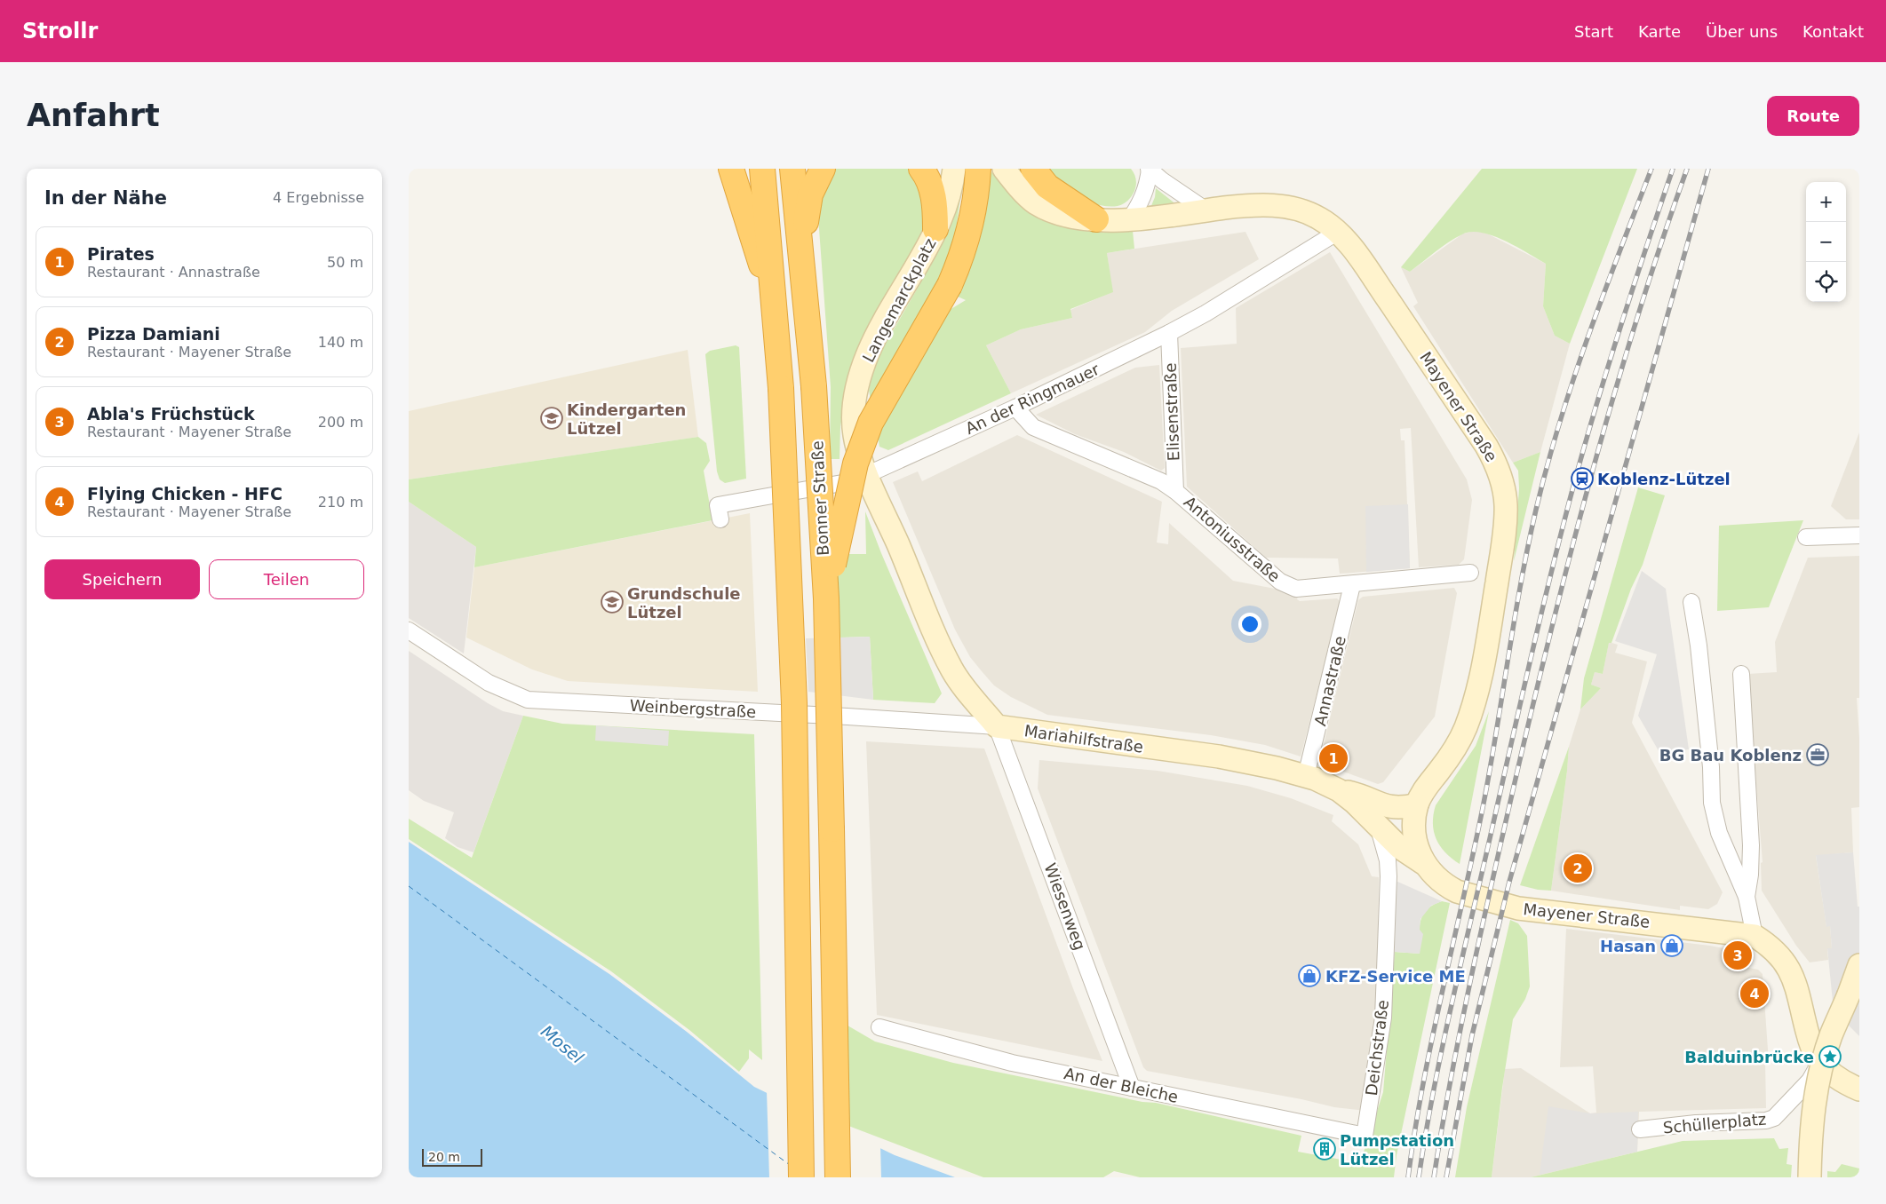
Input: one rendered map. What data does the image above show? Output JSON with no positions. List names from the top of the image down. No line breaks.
{"streets":{"highway":["Bonner Straße"],"street":["Langemarckplatz","An der Ringmauer","Mayener Straße","Elisenstraße","Antoniusstraße","Annastraße","Weinbergstraße","Mariahilfstraße","Wiesenweg","Deichstraße","An der Bleiche","Schüllerplatz"]},"crossings":[["Langemarckplatz","An der Ringmauer"],["An der Ringmauer","Mayener Straße"],["An der Ringmauer","Elisenstraße"],["An der Ringmauer","Antoniusstraße"],["Mayener Straße","Mariahilfstraße"],["Elisenstraße","Antoniusstraße"],["Antoniusstraße","Annastraße"],["Annastraße","Mariahilfstraße"],["Weinbergstraße","Mariahilfstraße"],["Weinbergstraße","Wiesenweg"],["Mariahilfstraße","Wiesenweg"],["Mariahilfstraße","Deichstraße"],["Wiesenweg","An der Bleiche"],["Deichstraße","An der Bleiche"]],"water":["Mosel"],"places":{"school or university":["Kindergarten Lützel","Grundschule Lützel"],"station":["Koblenz-Lützel"],"office":["BG Bau Koblenz"],"shop":["Hasan","KFZ-Service ME"],"place":["Balduinbrücke"],"building":["Pumpstation Lützel"]},"scale_bar":"20 m","page":{"header":"Strollr","nav":["Start","Karte","Über uns","Kontakt"],"buttons":["Route",["Speichern","Teilen"]],"title":"Anfahrt","heading":["In der Nähe","4 Ergebnisse"],"map_buttons":["+","−"],"list":[{"mark":"1","name":"Pirates","note":"Restaurant · Annastraße","value":"50 m"},{"mark":"2","name":"Pizza Damiani","note":"Restaurant · Mayener Straße","value":"140 m"},{"mark":"3","name":"Abla's Früchstück","note":"Restaurant · Mayener Straße","value":"200 m"},{"mark":"4","name":"Flying Chicken - HFC","note":"Restaurant · Mayener Straße","value":"210 m"}],"pins":["1","2","3","4"],"scale":"20 m"}}
